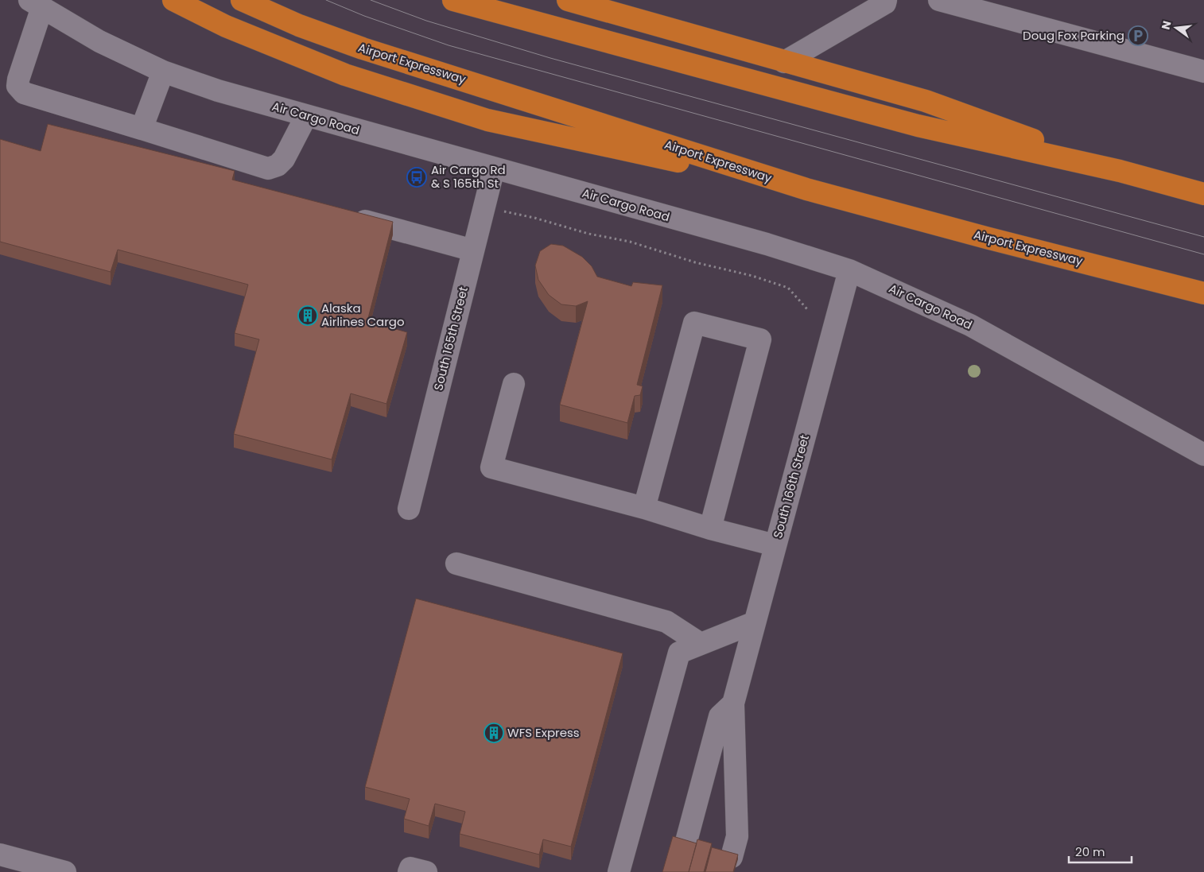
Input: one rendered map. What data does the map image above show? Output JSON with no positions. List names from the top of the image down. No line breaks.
{"streets":{"highway":["Airport Expressway"],"street":["Air Cargo Road","South 165th Street","South 166th Street"]},"crossings":[["Air Cargo Road","South 165th Street"],["Air Cargo Road","South 166th Street"]],"places":{"parking":["Doug Fox Parking"],"bus stop":["Air Cargo Rd & S 165th St"],"building":["Alaska Airlines Cargo","WFS Express"]},"scale_bar":"20 m","north":"left"}
